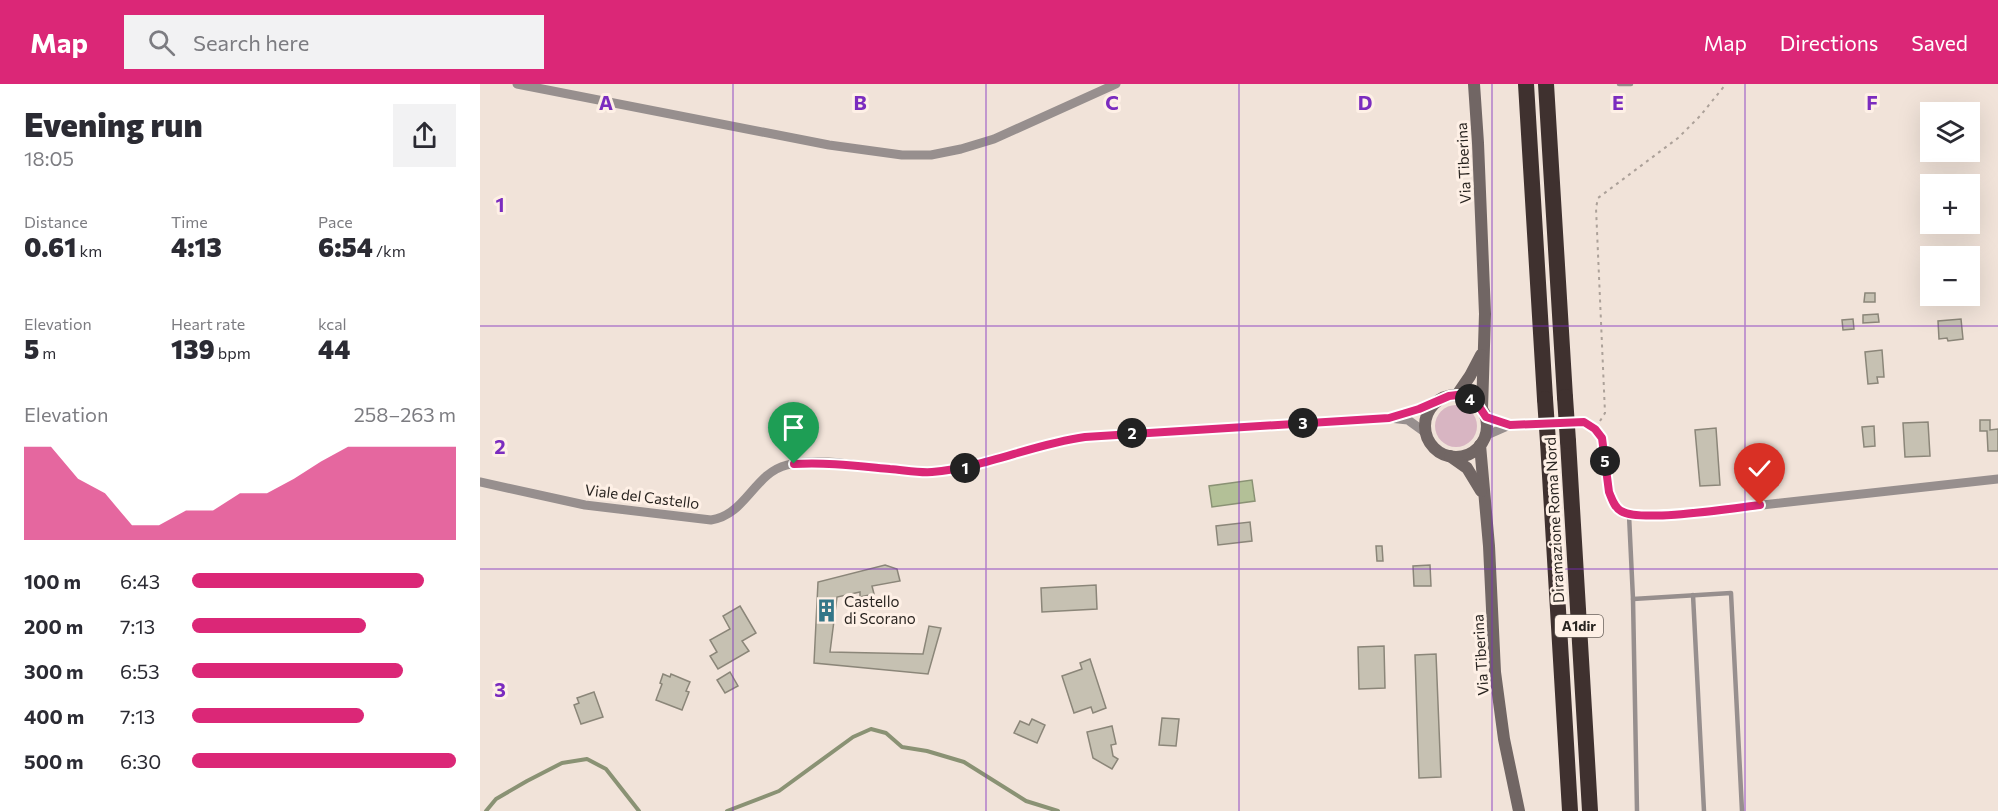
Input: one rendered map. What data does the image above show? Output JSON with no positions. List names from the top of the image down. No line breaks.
{"streets":{"highway":["Diramazione Roma Nord","A1dir"],"main road":["Via Tiberina"],"street":["Viale del Castello"]},"places":{"building":["Castello di Scorano"]},"page":{"header":"Map","search":"Search here","nav":["Map","Directions","Saved"],"heading":["Evening run","18:05"],"map_buttons":["+","−"],"stats":[["Distance","0.61 km"],["Time","4:13"],["Pace","6:54 /km"],["Elevation","5 m"],["Heart rate","139 bpm"],["kcal","44"]],"pins":["4","3","2","5","1"],"chart":["Elevation","258–263 m"],"list":[{"name":"100 m","note":"6:43"},{"name":"200 m","note":"7:13"},{"name":"300 m","note":"6:53"},{"name":"400 m","note":"7:13"},{"name":"500 m","note":"6:30"}]},"grid":{"columns":["A","B","C","D","E","F"],"rows":["1","2","3"]}}
